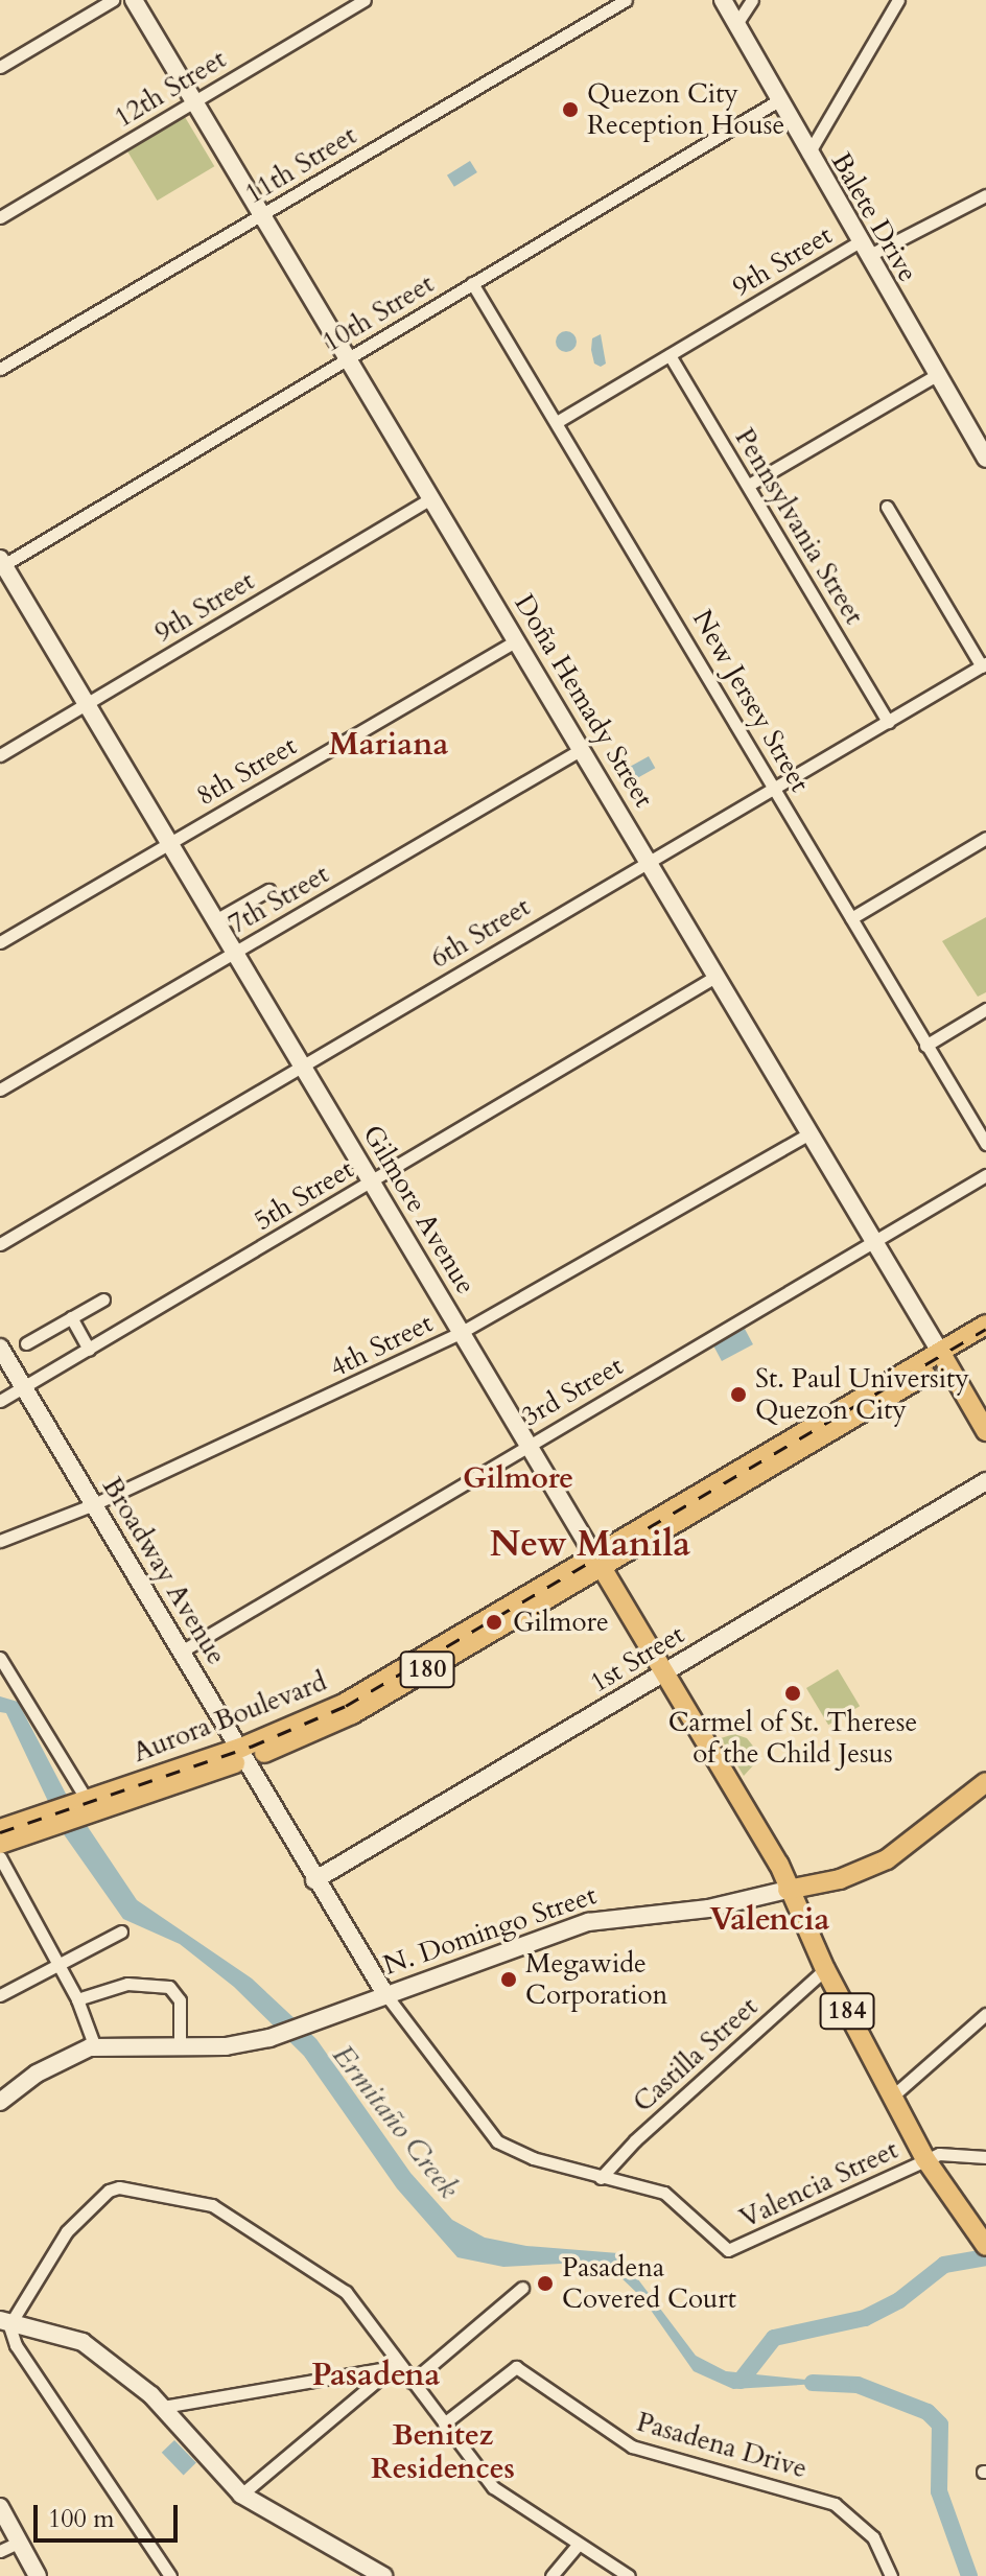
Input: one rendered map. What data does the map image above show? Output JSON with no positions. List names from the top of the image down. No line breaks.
{"streets":{"main road":["Balete Drive","Doña Hemady Street","Gilmore Avenue","Broadway Avenue","1st Street","180","Aurora Boulevard","N. Domingo Street","184"],"street":["12th Street","11th Street","9th Street","10th Street","Pennsylvania Street","New Jersey Street","8th Street","7th Street","6th Street","5th Street","4th Street","3rd Street","Castilla Street","Valencia Street","Pasadena Drive"]},"crossings":[["12th Street","Doña Hemady Street"],["11th Street","Doña Hemady Street"],["Balete Drive","9th Street"],["Balete Drive","10th Street"],["9th Street","Pennsylvania Street"],["9th Street","Doña Hemady Street"],["9th Street","New Jersey Street"],["9th Street","Gilmore Avenue"],["10th Street","Doña Hemady Street"],["10th Street","New Jersey Street"],["10th Street","Gilmore Avenue"],["Pennsylvania Street","6th Street"],["Doña Hemady Street","8th Street"],["Doña Hemady Street","7th Street"],["Doña Hemady Street","6th Street"],["Doña Hemady Street","5th Street"],["Doña Hemady Street","4th Street"],["Doña Hemady Street","3rd Street"],["Doña Hemady Street","Aurora Boulevard"],["New Jersey Street","6th Street"],["8th Street","Gilmore Avenue"],["7th Street","Gilmore Avenue"],["6th Street","Gilmore Avenue"],["5th Street","Gilmore Avenue"],["5th Street","Broadway Avenue"],["Gilmore Avenue","4th Street"],["Gilmore Avenue","3rd Street"],["Gilmore Avenue","1st Street"],["Gilmore Avenue","Aurora Boulevard"],["Gilmore Avenue","N. Domingo Street"],["Gilmore Avenue","184"],["4th Street","Broadway Avenue"],["3rd Street","Broadway Avenue"],["Broadway Avenue","1st Street"],["Broadway Avenue","Aurora Boulevard"],["Broadway Avenue","N. Domingo Street"],["Broadway Avenue","Valencia Street"],["N. Domingo Street","184"],["N. Domingo Street","Valencia Street"],["184","Castilla Street"],["184","Valencia Street"],["Castilla Street","Valencia Street"]],"districts":["Mariana","Gilmore","New Manila","Valencia","Pasadena","Benitez Residences"],"water":["Ermitaño Creek"],"places":["Quezon City Reception House","St. Paul University Quezon City","Gilmore","Carmel of St. Therese of the Child Jesus","Megawide Corporation","Pasadena Covered Court"],"scale_bar":"100 m"}
